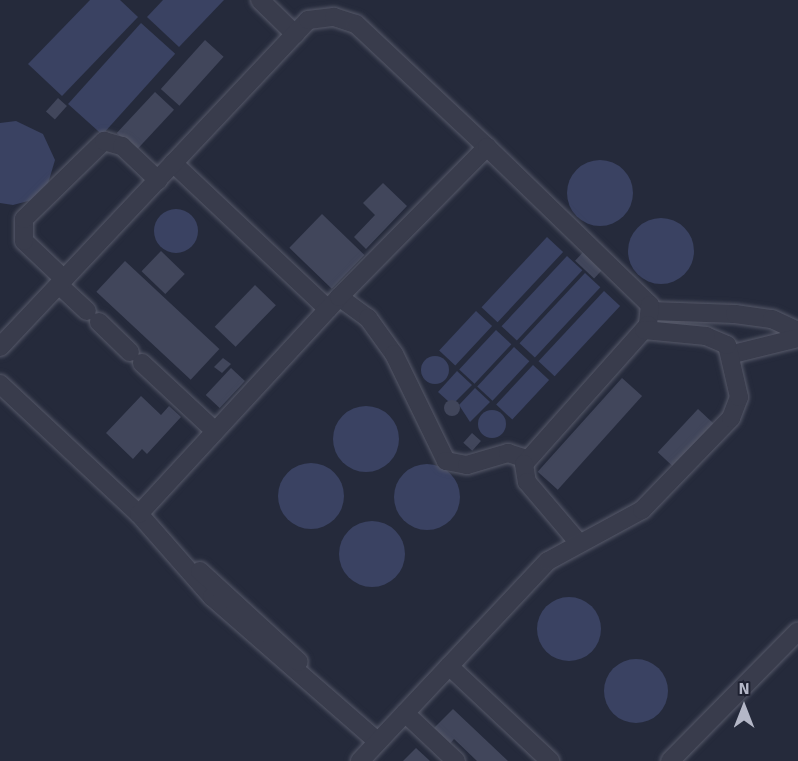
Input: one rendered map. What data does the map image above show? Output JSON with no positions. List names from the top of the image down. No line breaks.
{"north":"top"}
